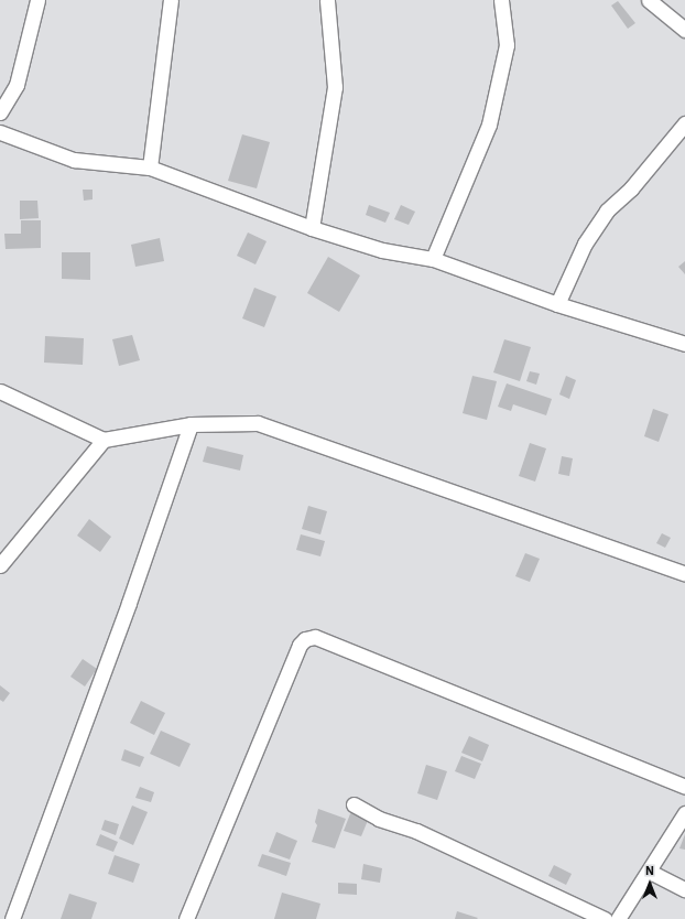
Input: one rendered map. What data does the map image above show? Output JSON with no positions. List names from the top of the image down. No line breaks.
{"north":"top"}
